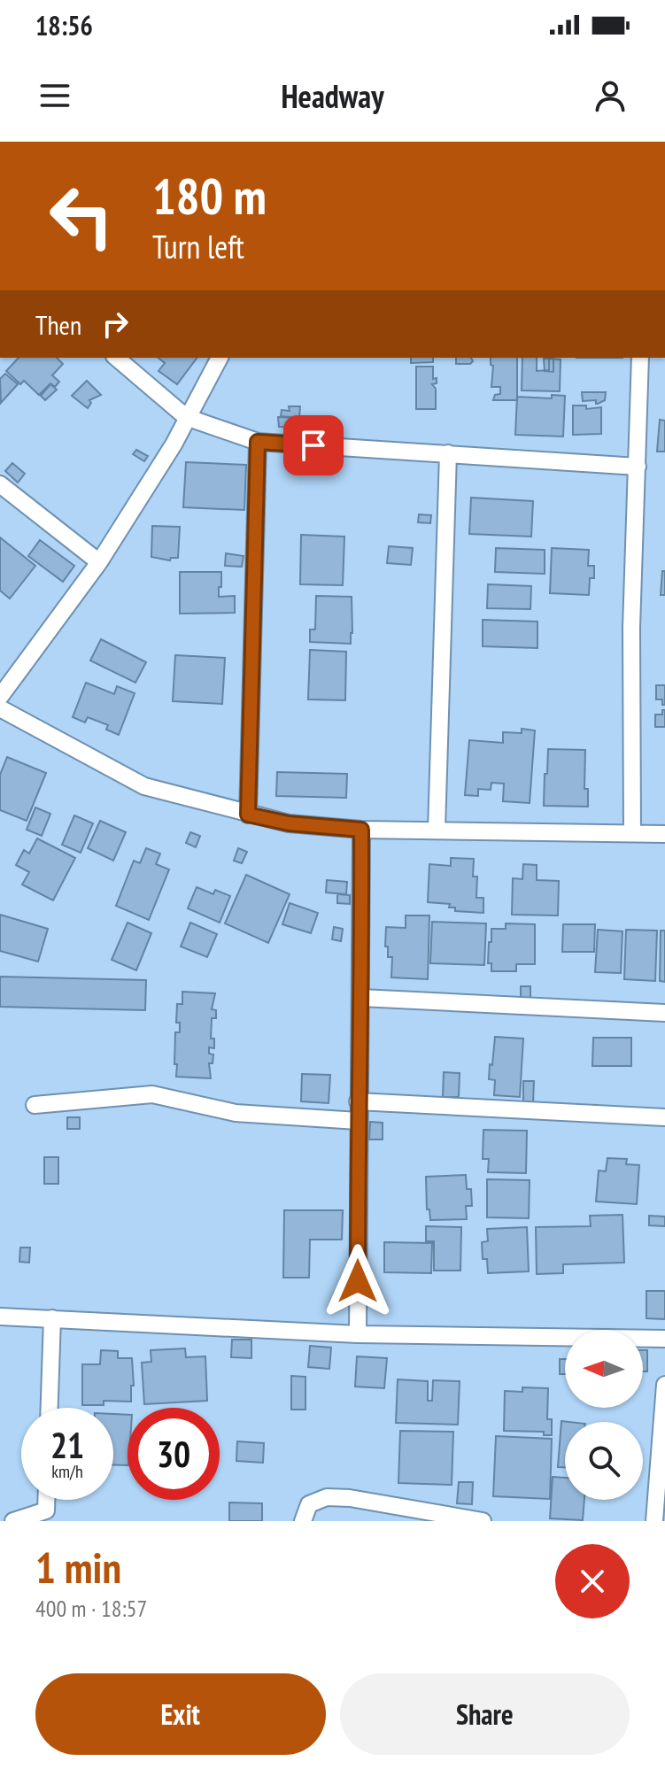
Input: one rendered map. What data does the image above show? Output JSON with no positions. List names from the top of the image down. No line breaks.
{"north":"left","page":{"status":"18:56","header":"Headway","turn":["180 m","Turn left"],"then":"Then","speed":"21 km/h","limit":"30","heading":["1 min","400 m · 18:57"],"buttons":["Exit","Share"]}}
